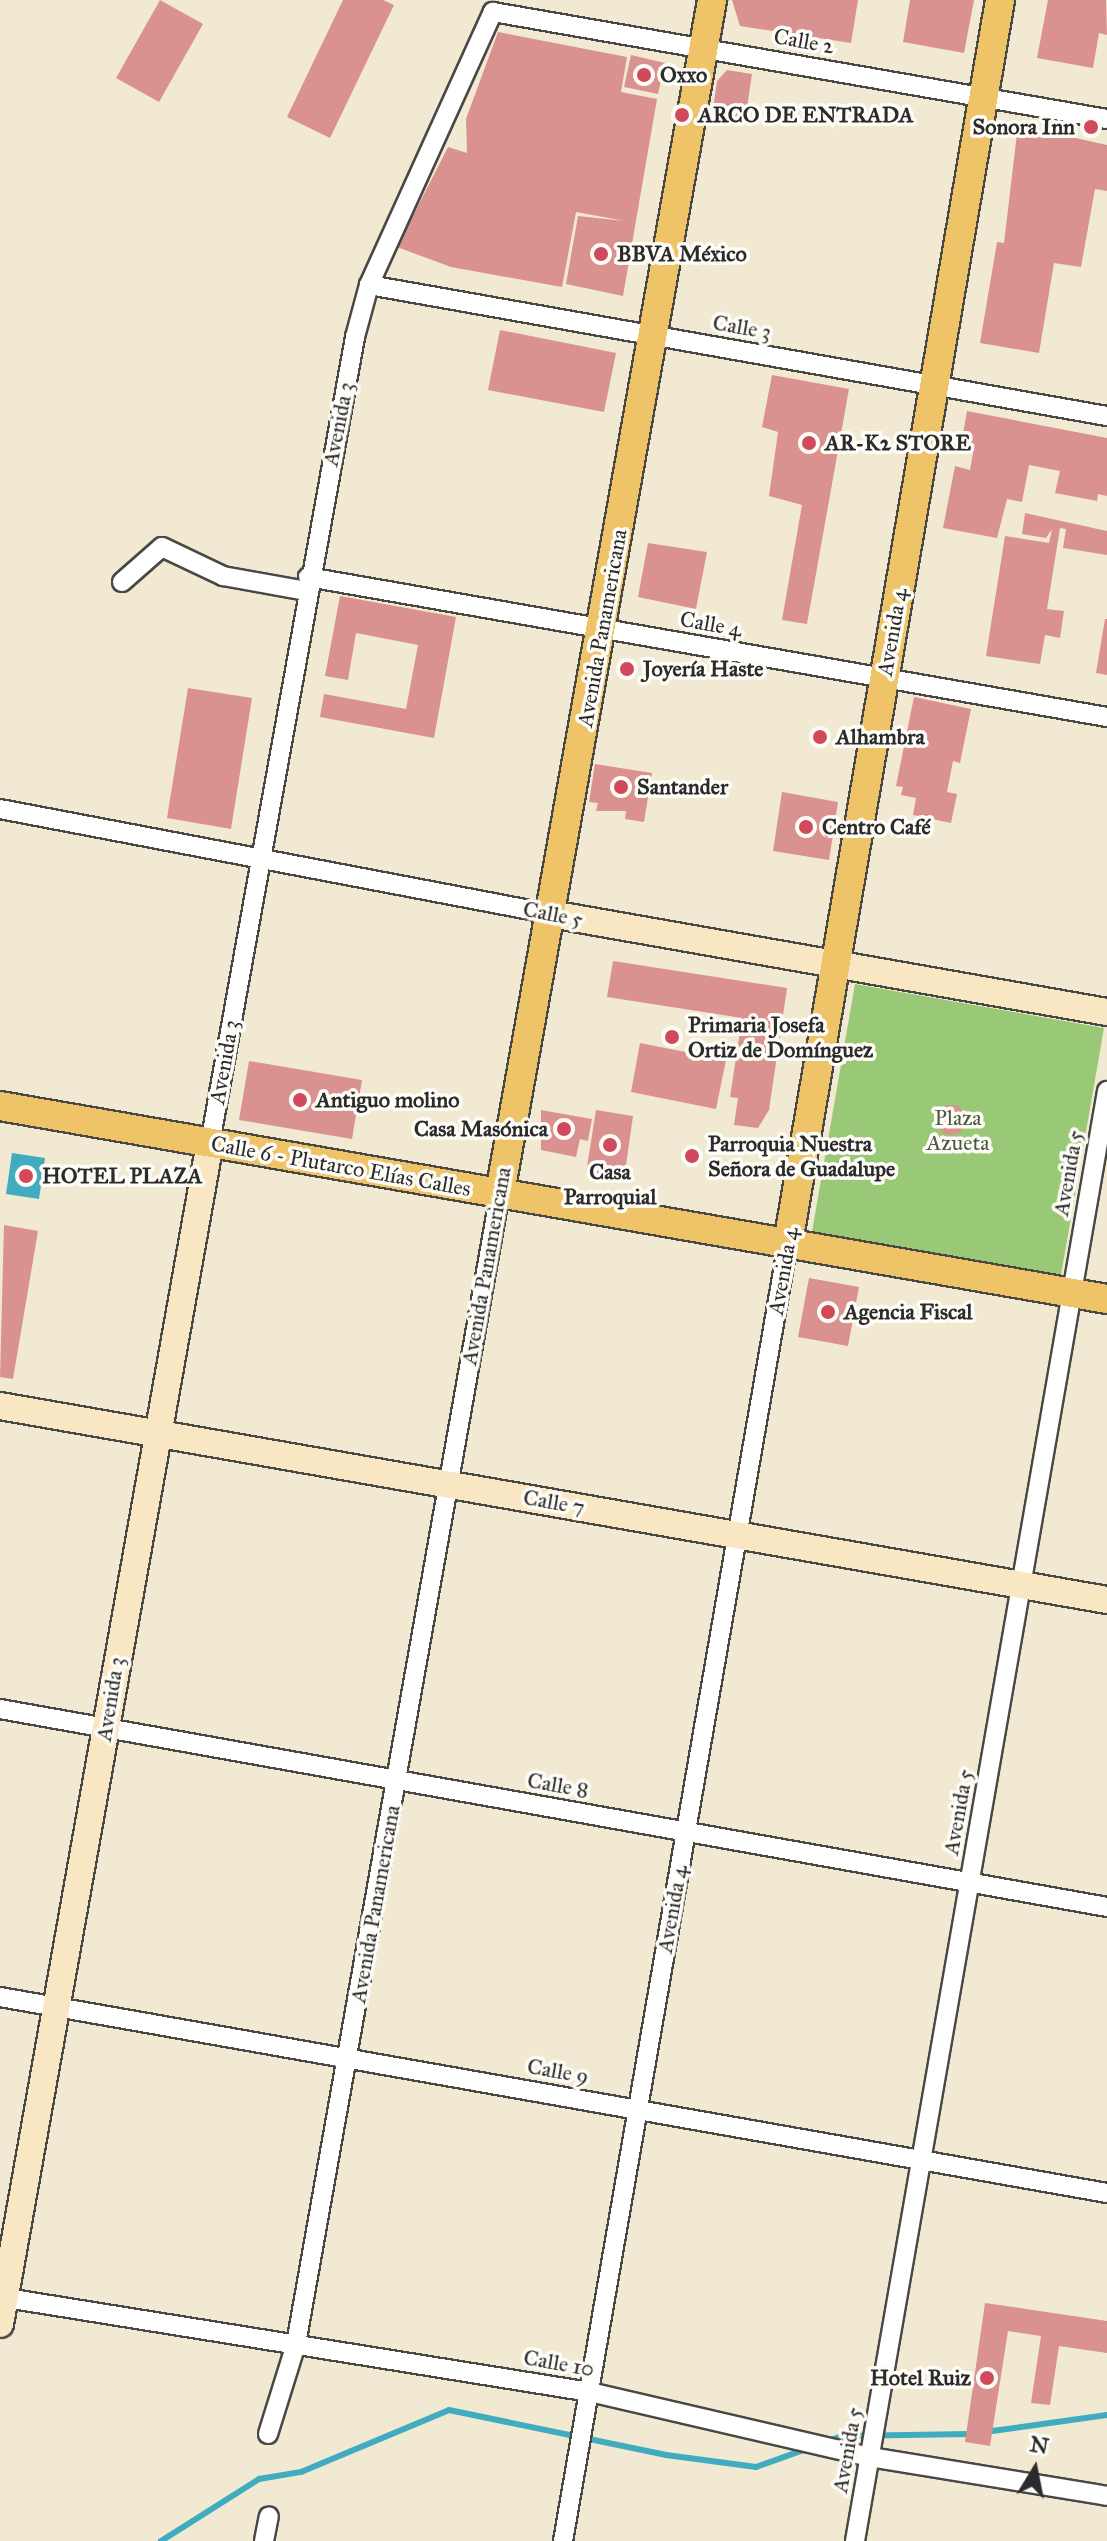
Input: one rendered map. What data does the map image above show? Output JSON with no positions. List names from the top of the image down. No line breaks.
{"streets":{"main road":["Avenida Panamericana","Avenida 4","Calle 6 - Plutarco Elías Calles"],"street":["Calle 2","Calle 3","Avenida 3","Calle 4","Calle 5","Avenida 5","Calle 7","Calle 8","Calle 9","Calle 10"]},"crossings":[["Calle 2","Avenida 3"],["Calle 2","Avenida Panamericana"],["Calle 2","Avenida 4"],["Calle 3","Avenida 3"],["Calle 3","Avenida Panamericana"],["Calle 3","Avenida 4"],["Avenida 3","Calle 4"],["Avenida 3","Calle 5"],["Avenida 3","Calle 6 - Plutarco Elías Calles"],["Avenida 3","Calle 7"],["Avenida 3","Calle 8"],["Avenida 3","Calle 9"],["Avenida 3","Calle 10"],["Calle 4","Avenida Panamericana"],["Calle 4","Avenida 4"],["Avenida Panamericana","Calle 5"],["Avenida Panamericana","Calle 6 - Plutarco Elías Calles"],["Avenida Panamericana","Calle 7"],["Avenida Panamericana","Calle 8"],["Avenida Panamericana","Calle 9"],["Avenida Panamericana","Calle 10"],["Avenida 4","Calle 5"],["Avenida 4","Calle 6 - Plutarco Elías Calles"],["Avenida 4","Calle 7"],["Avenida 4","Calle 8"],["Avenida 4","Calle 9"],["Avenida 4","Calle 10"],["Calle 6 - Plutarco Elías Calles","Avenida 5"],["Avenida 5","Calle 7"],["Avenida 5","Calle 8"],["Avenida 5","Calle 9"],["Avenida 5","Calle 10"]],"parks":["Plaza Azueta"],"places":["Oxxo","ARCO DE ENTRADA","Sonora Inn","BBVA México","AR-K2 STORE","Joyería Haste","Alhambra","Santander","Centro Café","Primaria Josefa Ortiz de Domínguez","Antiguo molino","Casa Masónica","Casa Parroquial","Parroquia Nuestra Señora de Guadalupe","HOTEL PLAZA","Agencia Fiscal","Hotel Ruiz"],"north":"top"}
